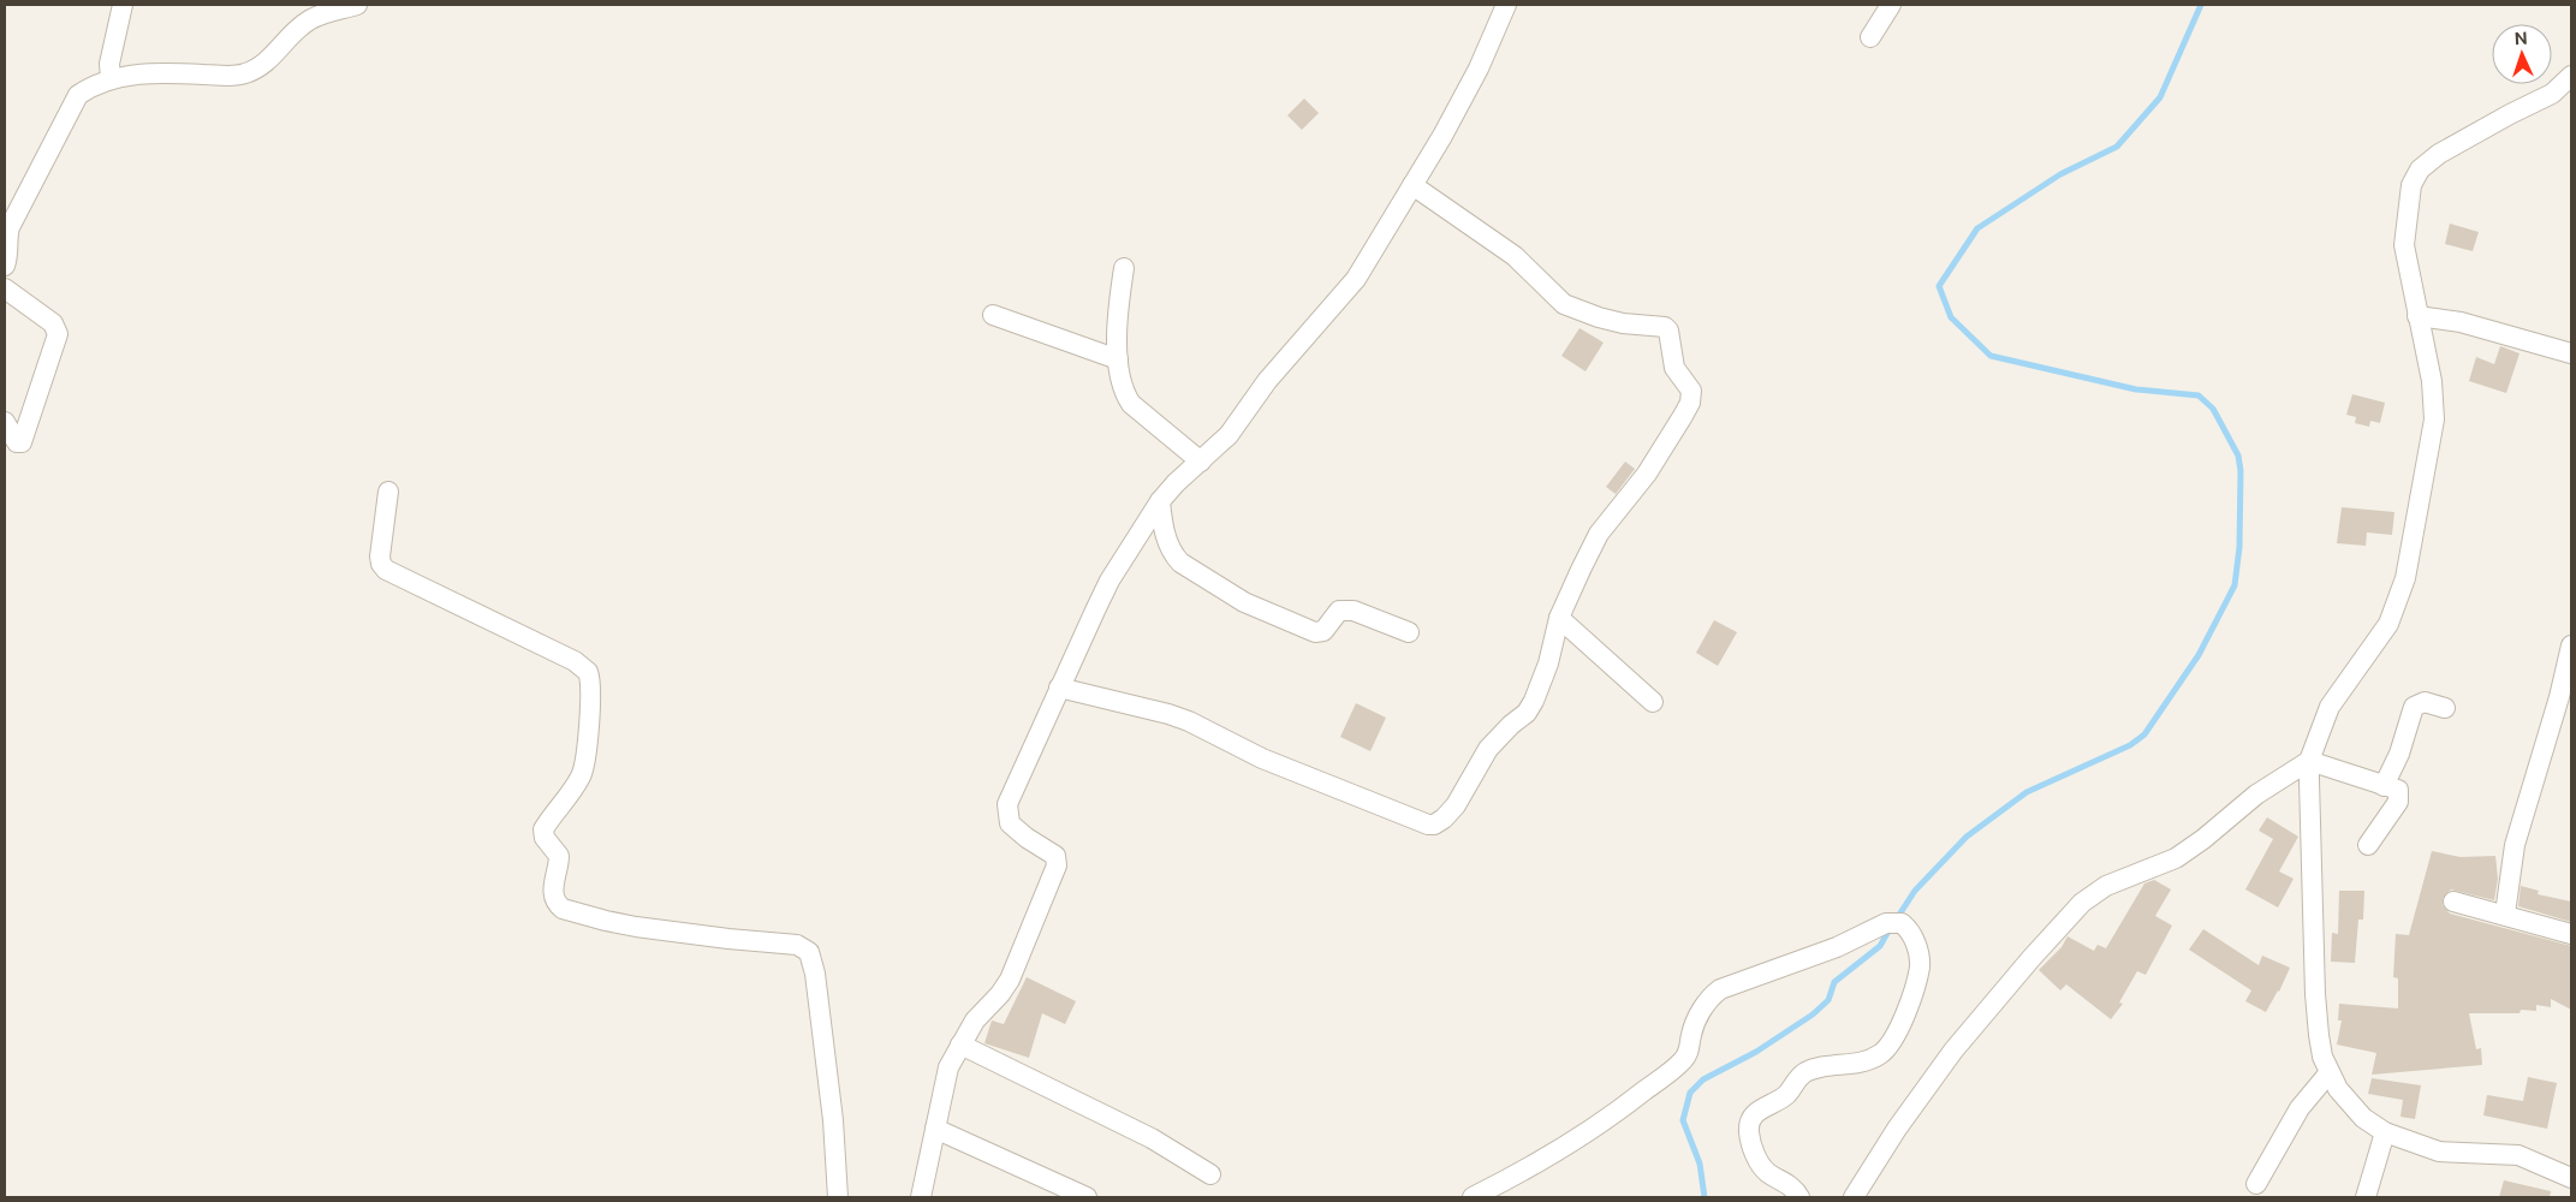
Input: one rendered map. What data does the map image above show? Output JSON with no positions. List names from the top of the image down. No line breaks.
{"north":"top"}
